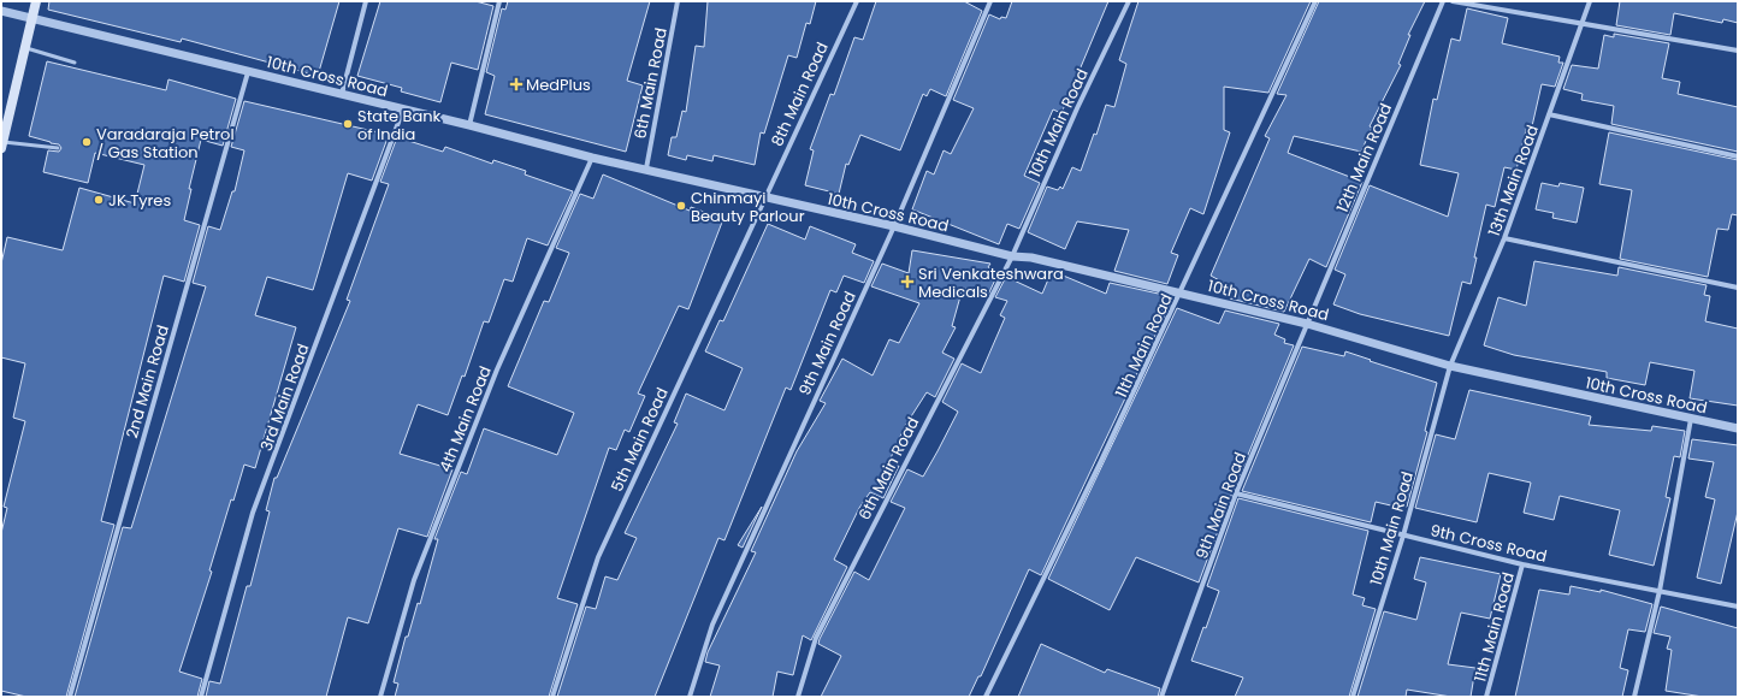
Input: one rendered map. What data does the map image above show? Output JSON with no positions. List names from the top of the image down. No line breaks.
{"streets":{"street":["10th Cross Road","6th Main Road","8th Main Road","10th Main Road","12th Main Road","13th Main Road","9th Main Road","11th Main Road","2nd Main Road","3rd Main Road","4th Main Road","5th Main Road","9th Cross Road"]},"crossings":[["10th Cross Road","6th Main Road"],["10th Cross Road","8th Main Road"],["10th Cross Road","10th Main Road"],["10th Cross Road","12th Main Road"],["10th Cross Road","13th Main Road"],["10th Cross Road","9th Main Road"],["10th Cross Road","11th Main Road"],["10th Cross Road","2nd Main Road"],["10th Cross Road","3rd Main Road"],["10th Cross Road","4th Main Road"],["10th Cross Road","5th Main Road"],["6th Main Road","10th Main Road"],["8th Main Road","5th Main Road"],["10th Main Road","13th Main Road"],["10th Main Road","9th Cross Road"],["12th Main Road","9th Main Road"],["9th Main Road","9th Cross Road"],["11th Main Road","9th Cross Road"]],"places":{"health":["MedPlus","Sri Venkateshwara Medicals"],"other":["State Bank of India","Varadaraja Petrol / Gas Station","JK Tyres","Chinmayi Beauty Parlour"]}}
